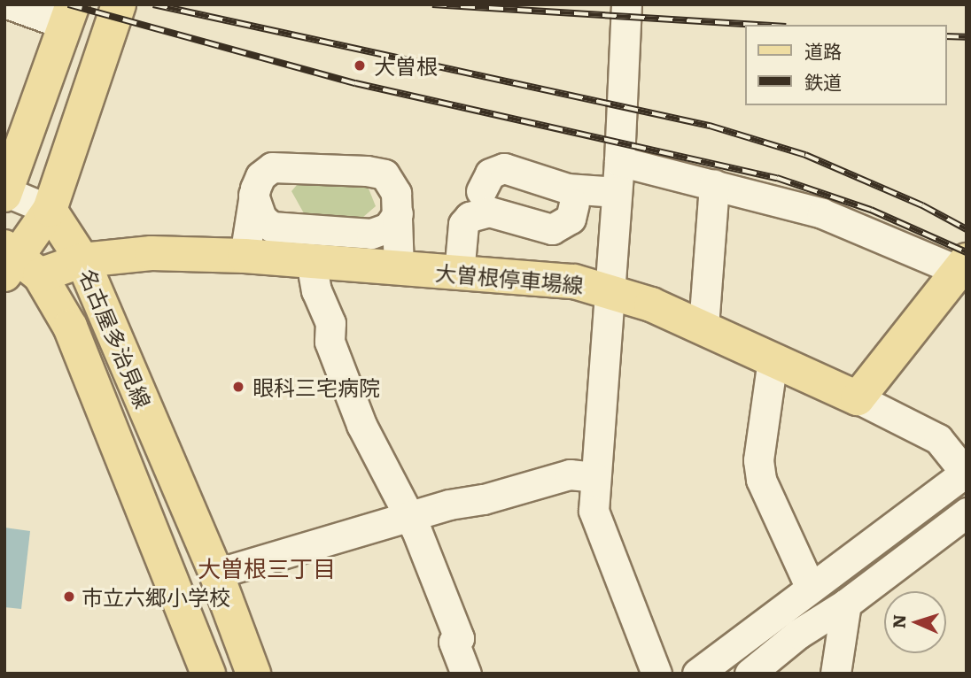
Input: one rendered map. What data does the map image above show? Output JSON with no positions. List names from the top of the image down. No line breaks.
{"streets":{"main road":["大曽根停車場線","名古屋多治見線"]},"crossings":[["大曽根停車場線","名古屋多治見線"]],"districts":["大曽根三丁目"],"places":["大曽根","眼科三宅病院","市立六郷小学校"],"legend":["道路","鉄道"],"north":"left"}
